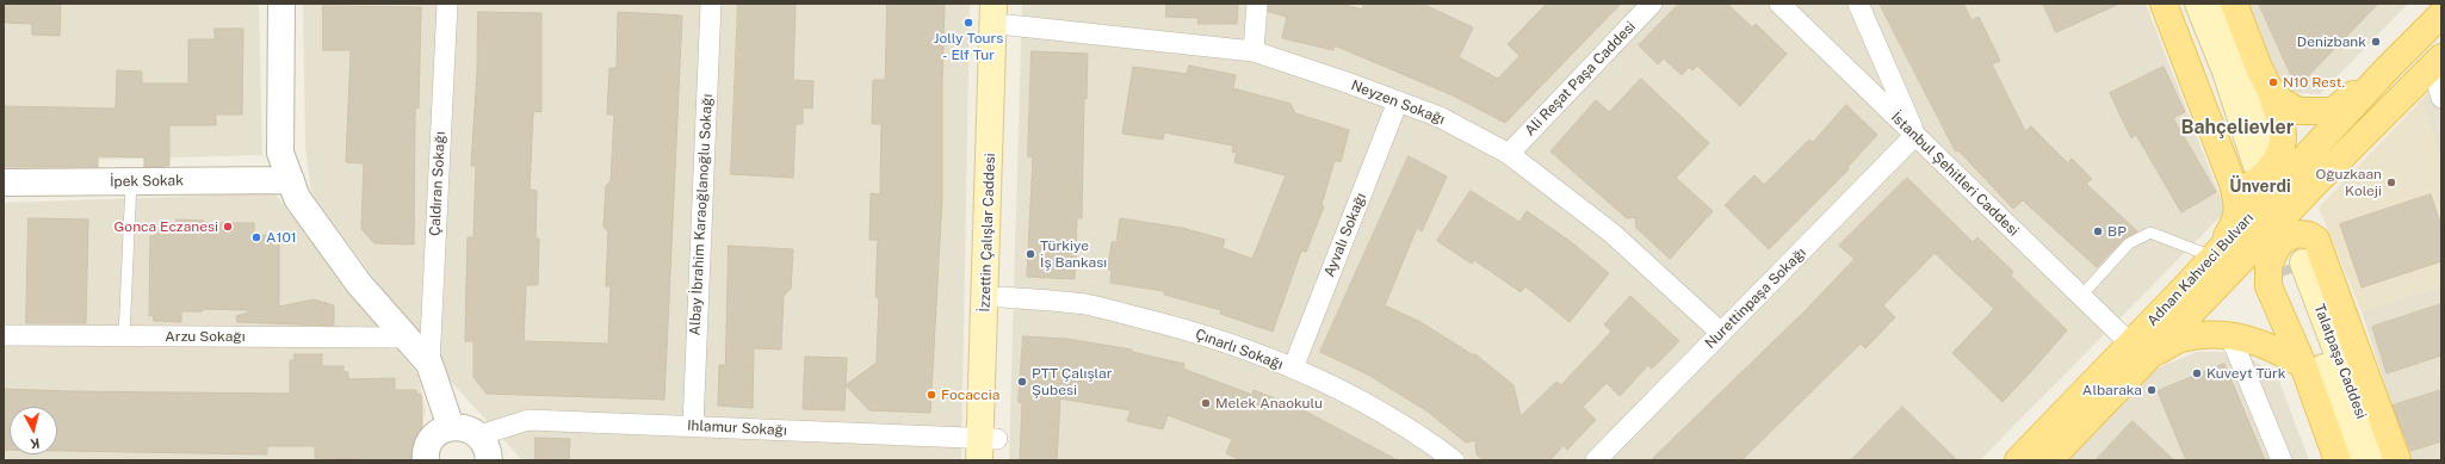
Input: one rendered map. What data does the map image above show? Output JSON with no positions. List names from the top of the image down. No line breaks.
{"streets":{"main road":["İzzettin Çalışlar Caddesi","Adnan Kahveci Bulvarı","Talatpaşa Caddesi"],"street":["Ali Reşat Paşa Caddesi","Neyzen Sokağı","İstanbul Şehitleri Caddesi","İpek Sokak","Çaldıran Sokağı","Albay İbrahim Karaoğlanoğlu Sokağı","Ayvalı Sokağı","Nurettinpaşa Sokağı","Arzu Sokağı","Çınarlı Sokağı","Ihlamur Sokağı"]},"crossings":[["Ali Reşat Paşa Caddesi","Neyzen Sokağı"],["Neyzen Sokağı","İzzettin Çalışlar Caddesi"],["Neyzen Sokağı","Ayvalı Sokağı"],["Neyzen Sokağı","Nurettinpaşa Sokağı"],["İstanbul Şehitleri Caddesi","Adnan Kahveci Bulvarı"],["İstanbul Şehitleri Caddesi","Nurettinpaşa Sokağı"],["Albay İbrahim Karaoğlanoğlu Sokağı","Ihlamur Sokağı"],["İzzettin Çalışlar Caddesi","Çınarlı Sokağı"],["İzzettin Çalışlar Caddesi","Ihlamur Sokağı"],["Ayvalı Sokağı","Çınarlı Sokağı"]],"districts":["Bahçelievler","Ünverdi"],"places":["Jolly Tours - Elf Tur","Denizbank","N10 Rest.","Oğuzkaan Koleji","Gonca Eczanesi","BP","A101","Türkiye İş Bankası","Kuveyt Türk","PTT Çalışlar Şubesi","Albaraka","Focaccia","Melek Anaokulu"],"north":"bottom"}
